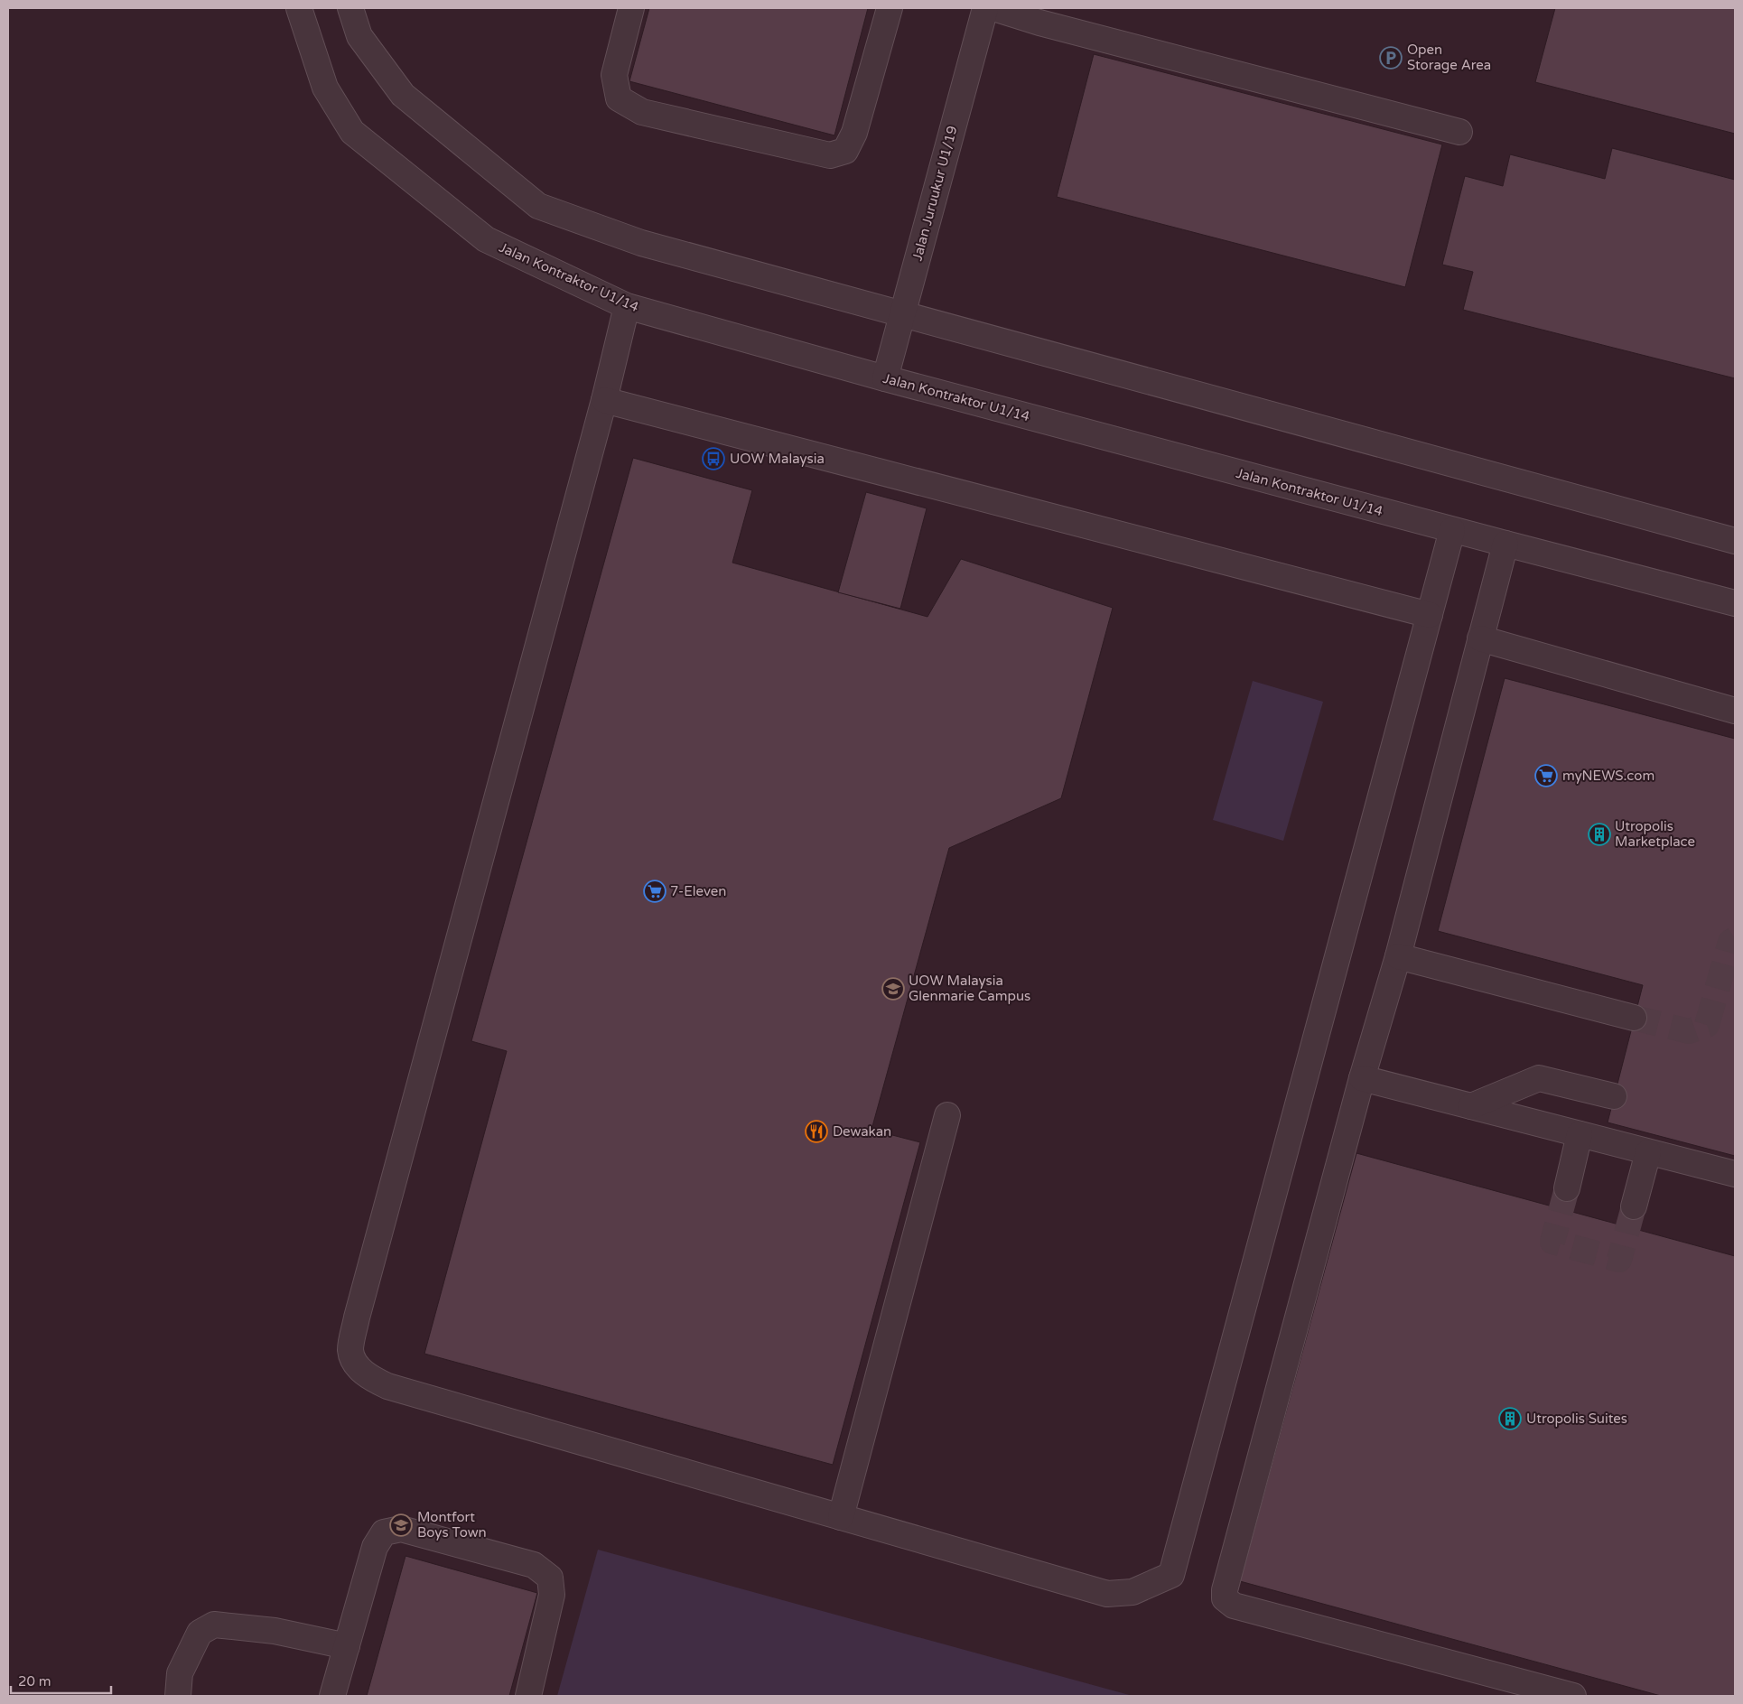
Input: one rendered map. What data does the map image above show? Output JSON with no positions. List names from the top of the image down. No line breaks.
{"streets":{"street":["Jalan Juruukur U1/19","Jalan Kontraktor U1/14"]},"crossings":[["Jalan Juruukur U1/19","Jalan Kontraktor U1/14"]],"places":{"parking":["Open Storage Area"],"bus stop":["UOW Malaysia"],"supermarket":["myNEWS.com","7-Eleven"],"building":["Utropolis Marketplace","Utropolis Suites"],"school or university":["UOW Malaysia Glenmarie Campus","Montfort Boys Town"],"restaurant":["Dewakan"]},"scale_bar":"20 m"}
